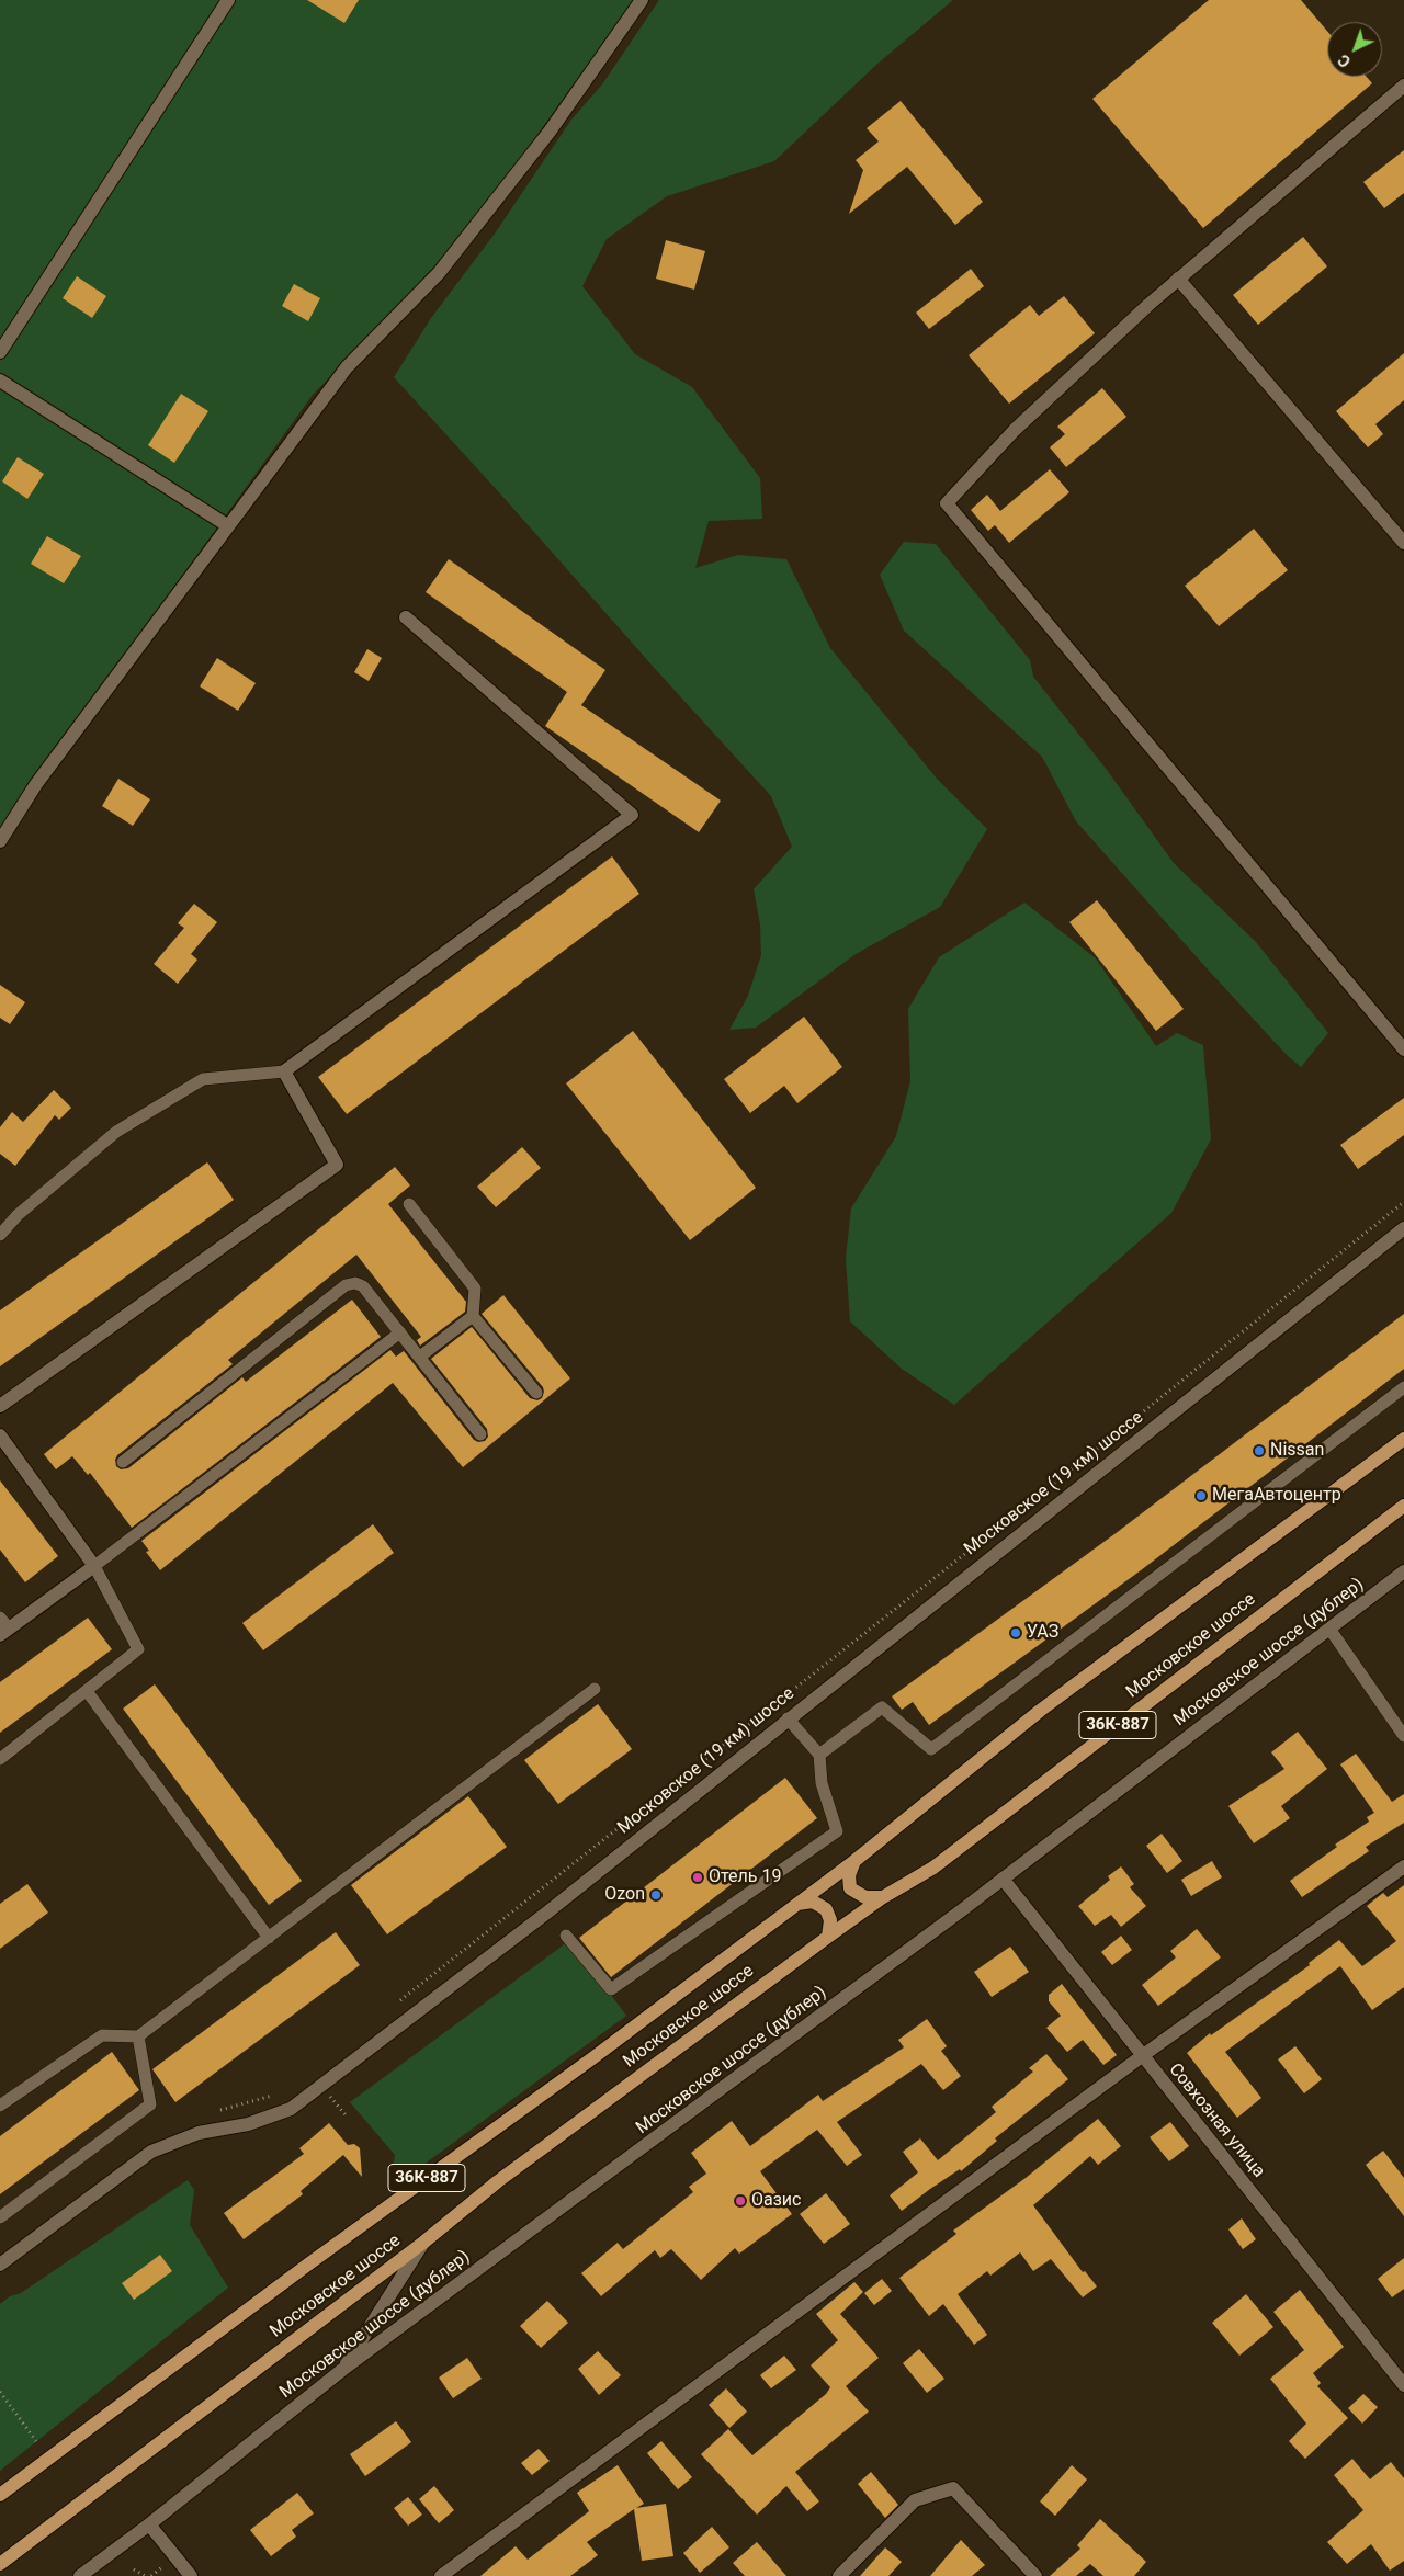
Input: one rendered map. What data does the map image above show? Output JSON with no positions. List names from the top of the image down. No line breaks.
{"streets":{"main road":["Московское шоссе","36К-887"],"street":["Московское (19 км) шоссе","Московское шоссе (дублер)","Совхозная улица"]},"crossings":[["Московское шоссе (дублер)","Совхозная улица"]],"places":["Nissan","МегаАвтоцентр","УАЗ","Отель 19","Ozon","Оазис"],"north":"bottom left"}
